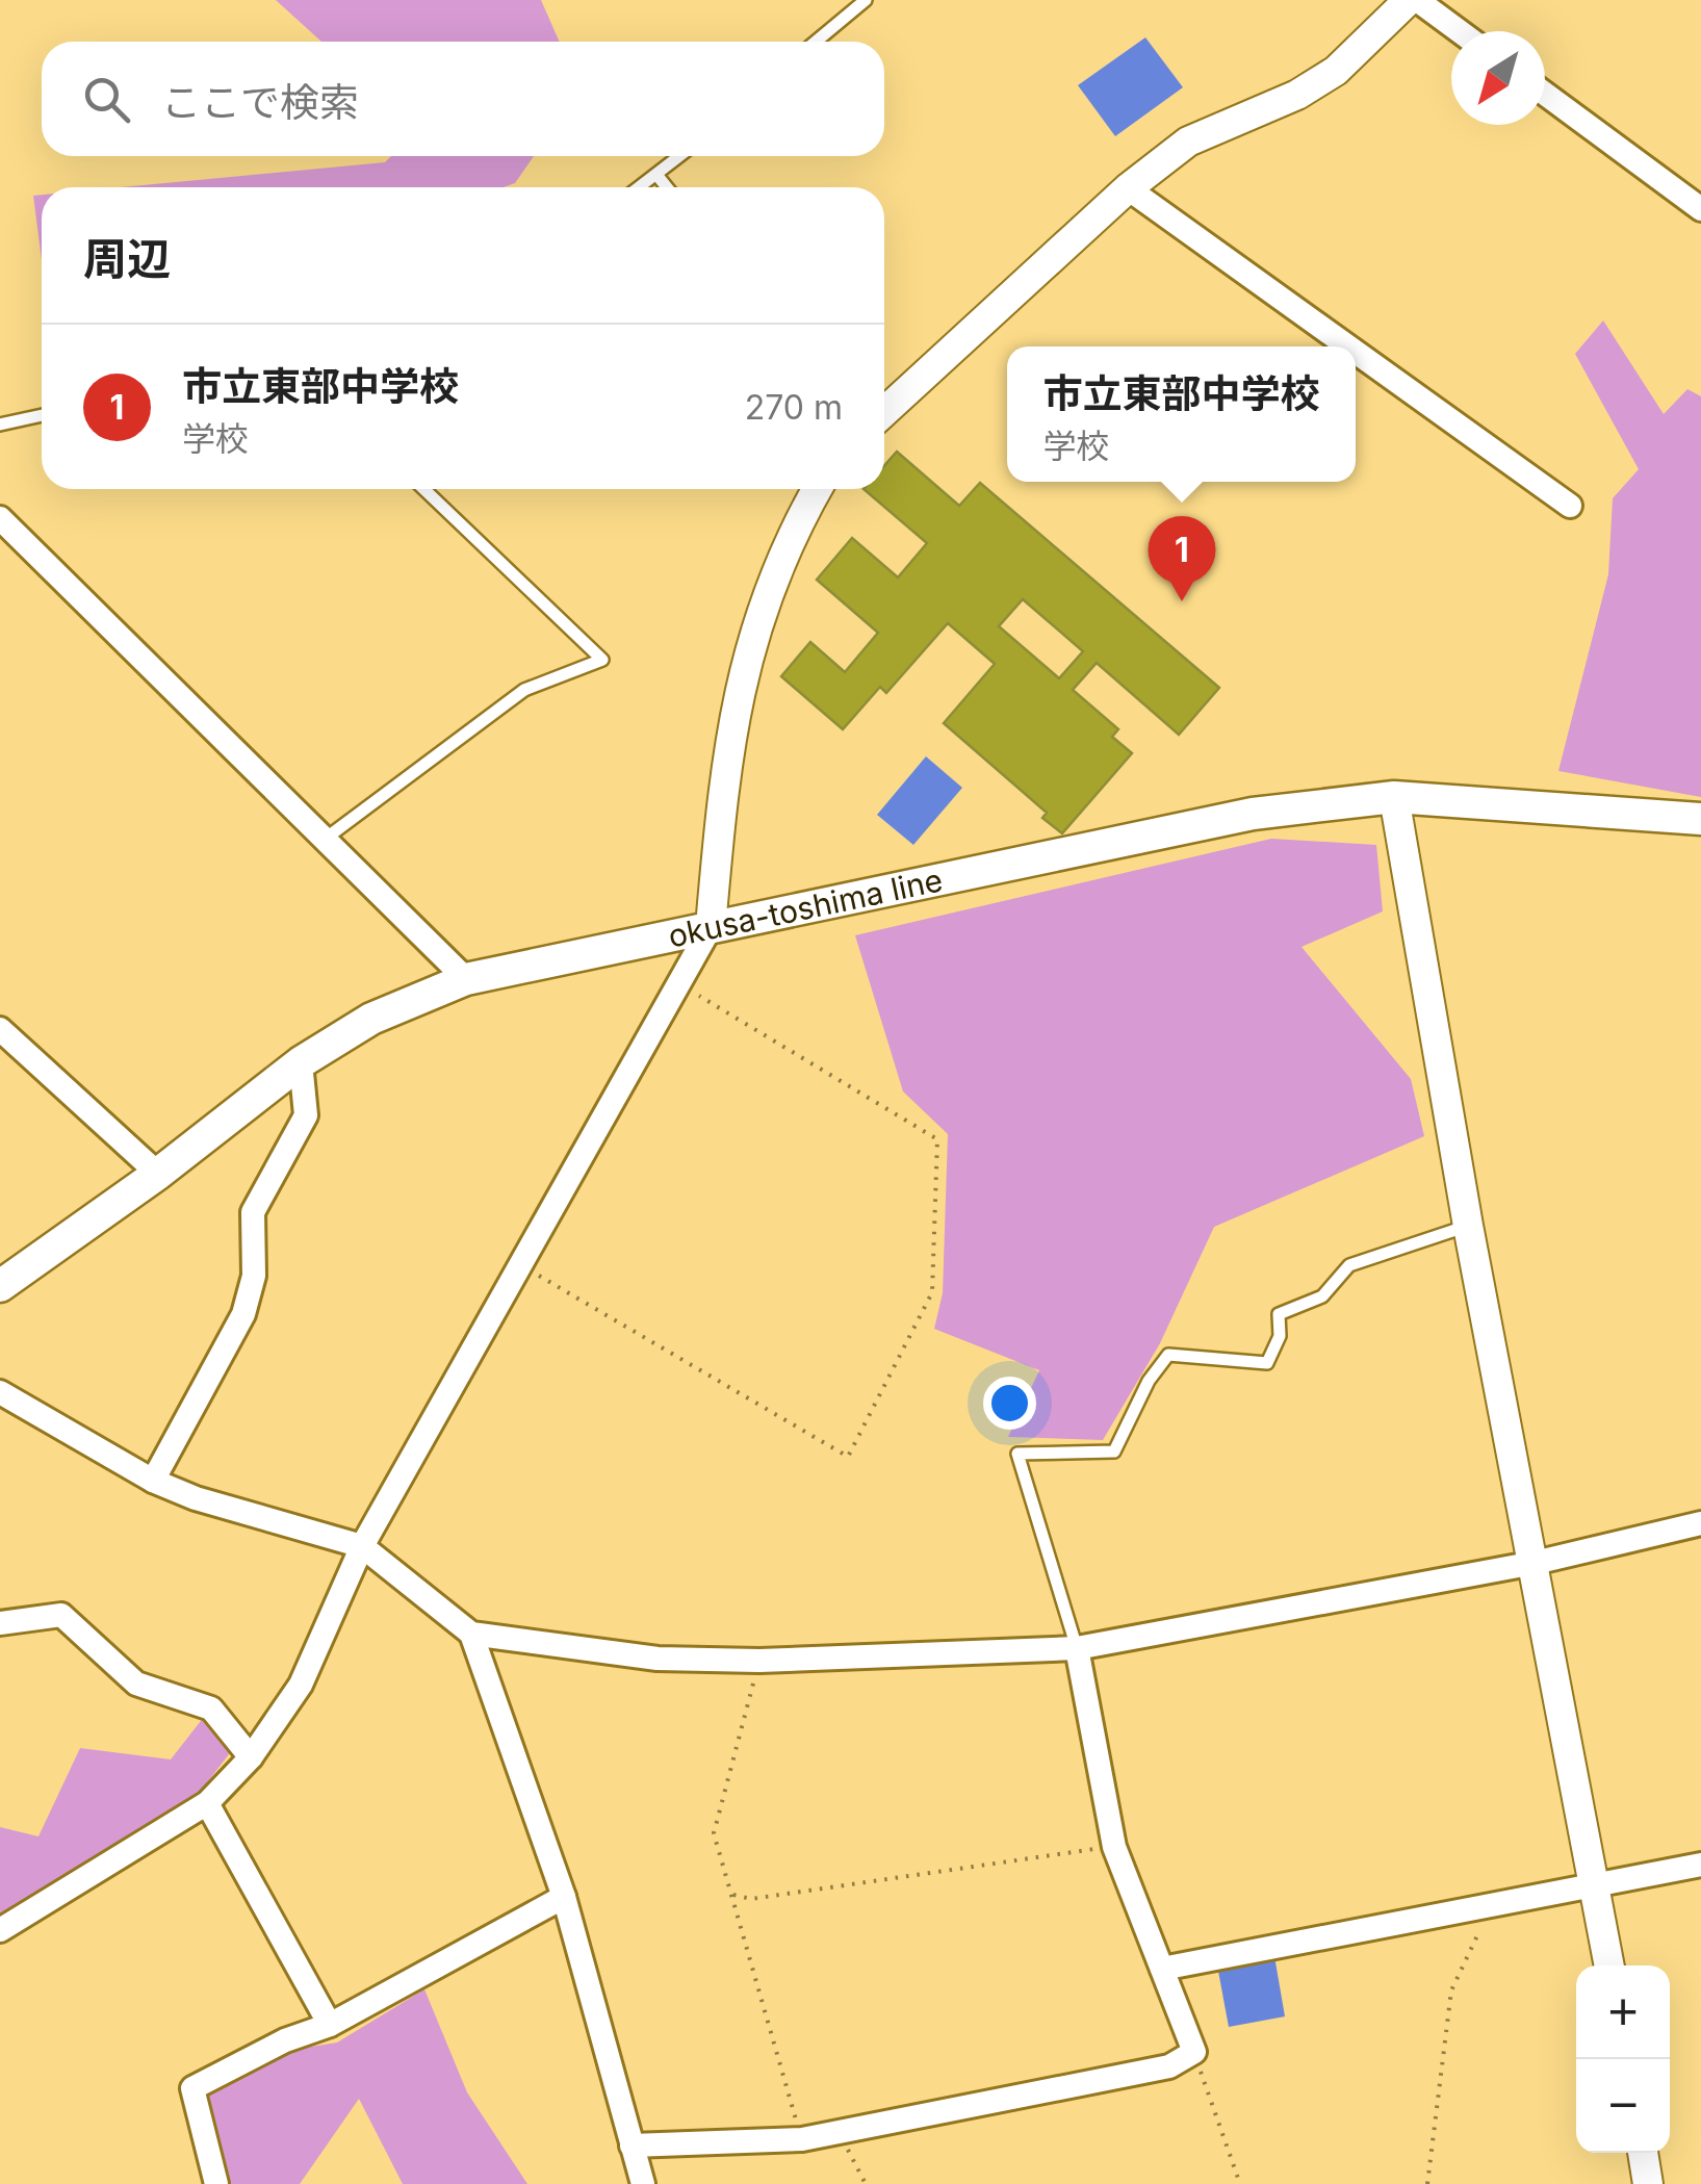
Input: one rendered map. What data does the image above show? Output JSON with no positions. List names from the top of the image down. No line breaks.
{"streets":{"main road":["okusa-toshima line"]},"north":"bottom left","page":{"search":"ここで検索","heading":"周辺","list":[{"mark":"1","name":"市立東部中学校","note":"学校","value":"270 m"}],"popup":["市立東部中学校","学校"],"pins":"1","map_buttons":["+","−"]}}
